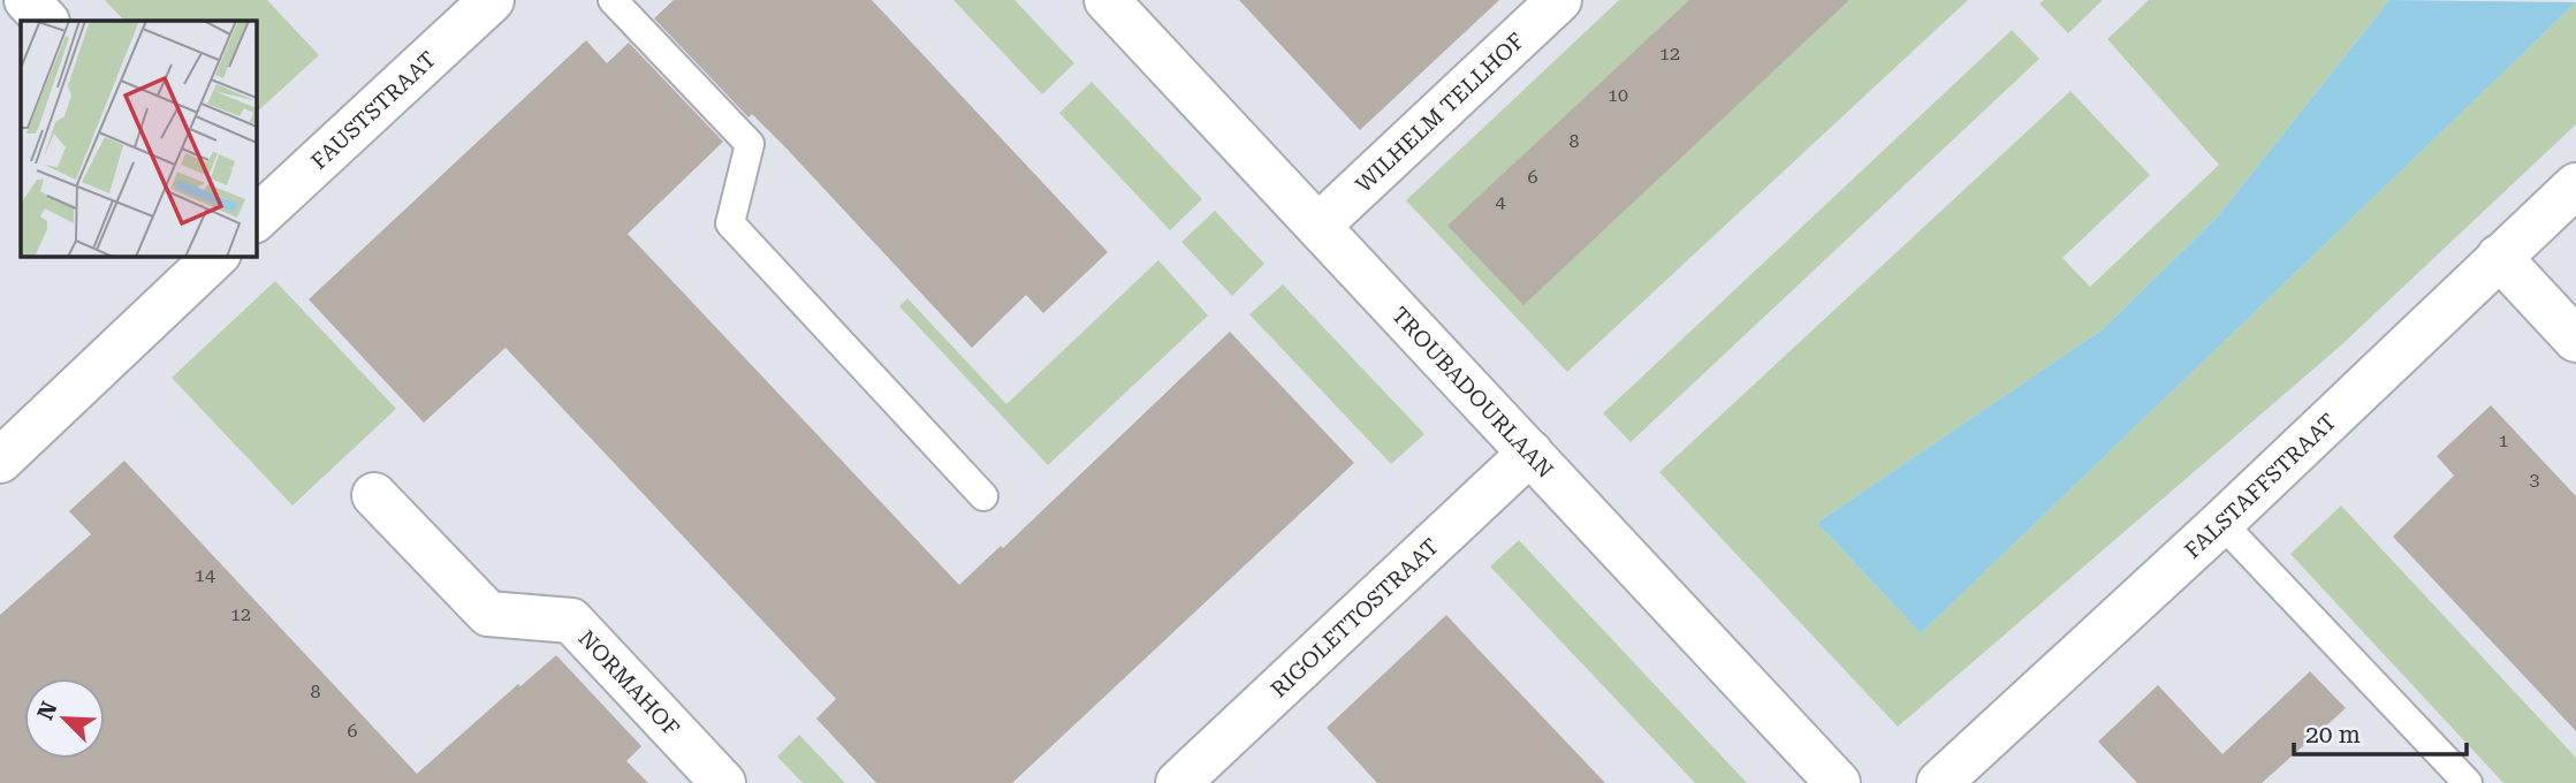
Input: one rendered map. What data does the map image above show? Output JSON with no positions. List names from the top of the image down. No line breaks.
{"streets":{"street":["FAUSTSTRAAT","WILHELM TELLHOF","TROUBADOURLAAN","FALSTAFFSTRAAT","RIGOLETTOSTRAAT","NORMAHOF"]},"crossings":[["WILHELM TELLHOF","TROUBADOURLAAN"],["TROUBADOURLAAN","RIGOLETTOSTRAAT"]],"house_numbers":["12","10","8","6","4","1","3","14","12","8","6"],"scale_bar":"20 m","north":"top left"}
